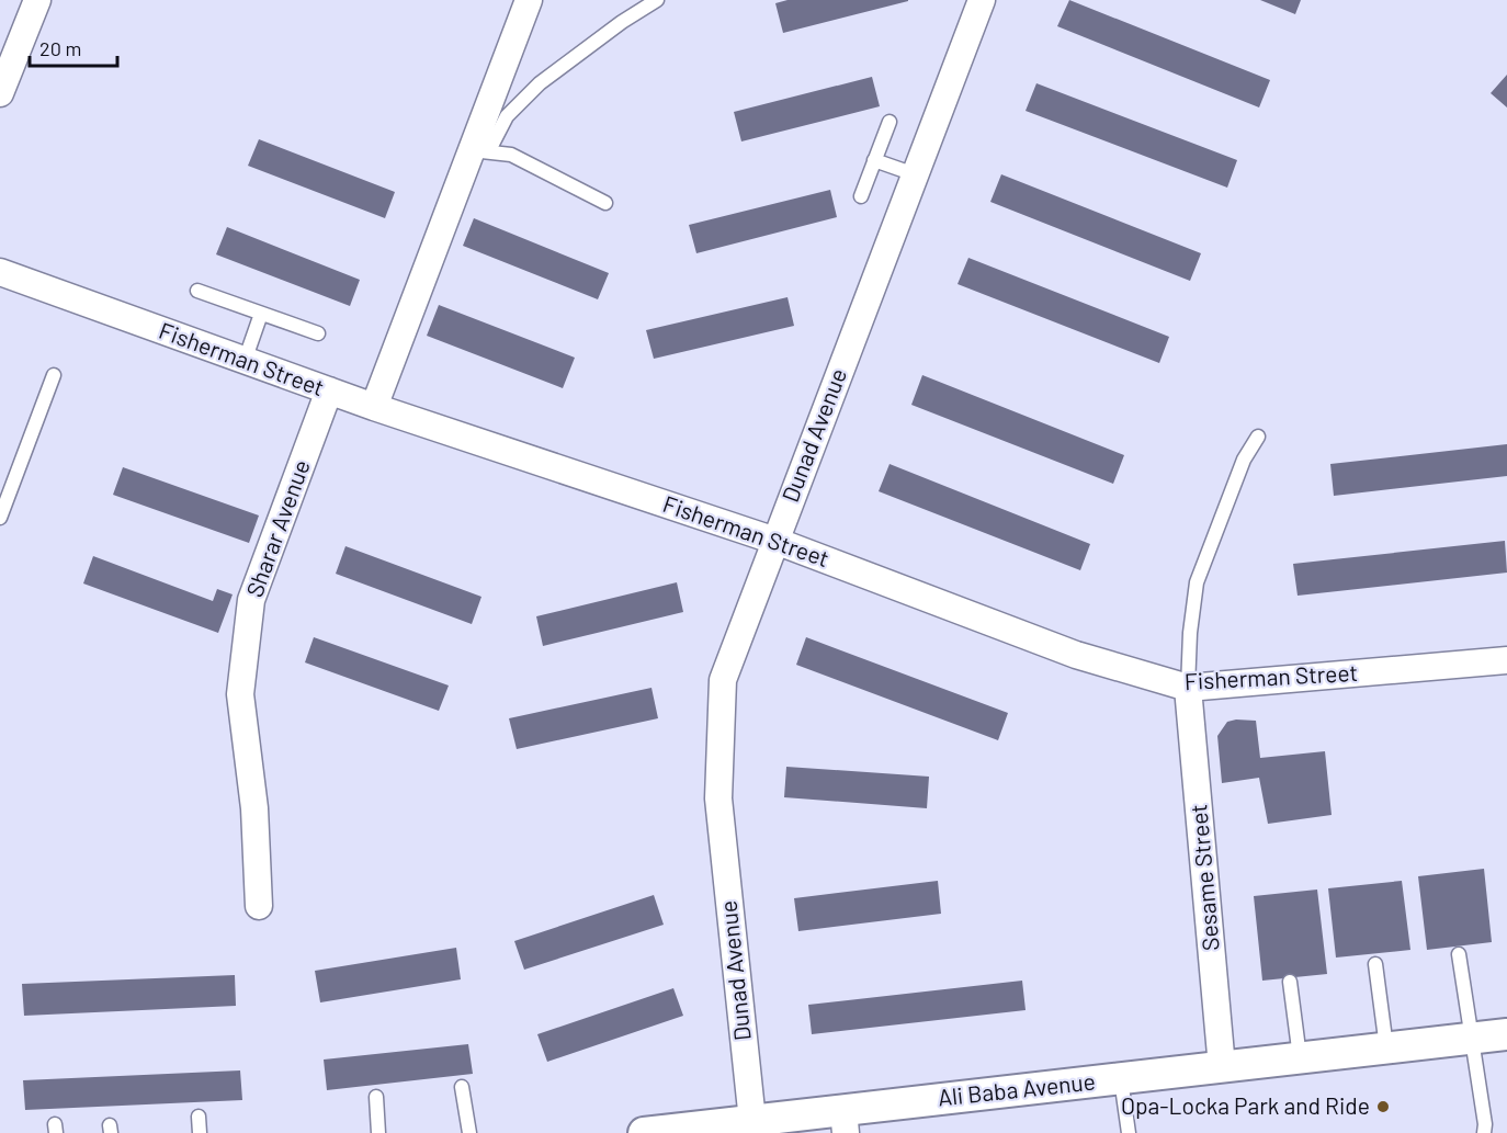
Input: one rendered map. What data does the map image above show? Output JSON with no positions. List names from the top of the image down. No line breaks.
{"streets":{"street":["Fisherman Street","Dunad Avenue","Sharar Avenue","Sesame Street","Ali Baba Avenue"]},"crossings":[["Fisherman Street","Dunad Avenue"],["Fisherman Street","Sharar Avenue"],["Fisherman Street","Sesame Street"],["Dunad Avenue","Ali Baba Avenue"],["Sesame Street","Ali Baba Avenue"]],"places":["Opa-Locka Park and Ride"],"scale_bar":"20 m"}
